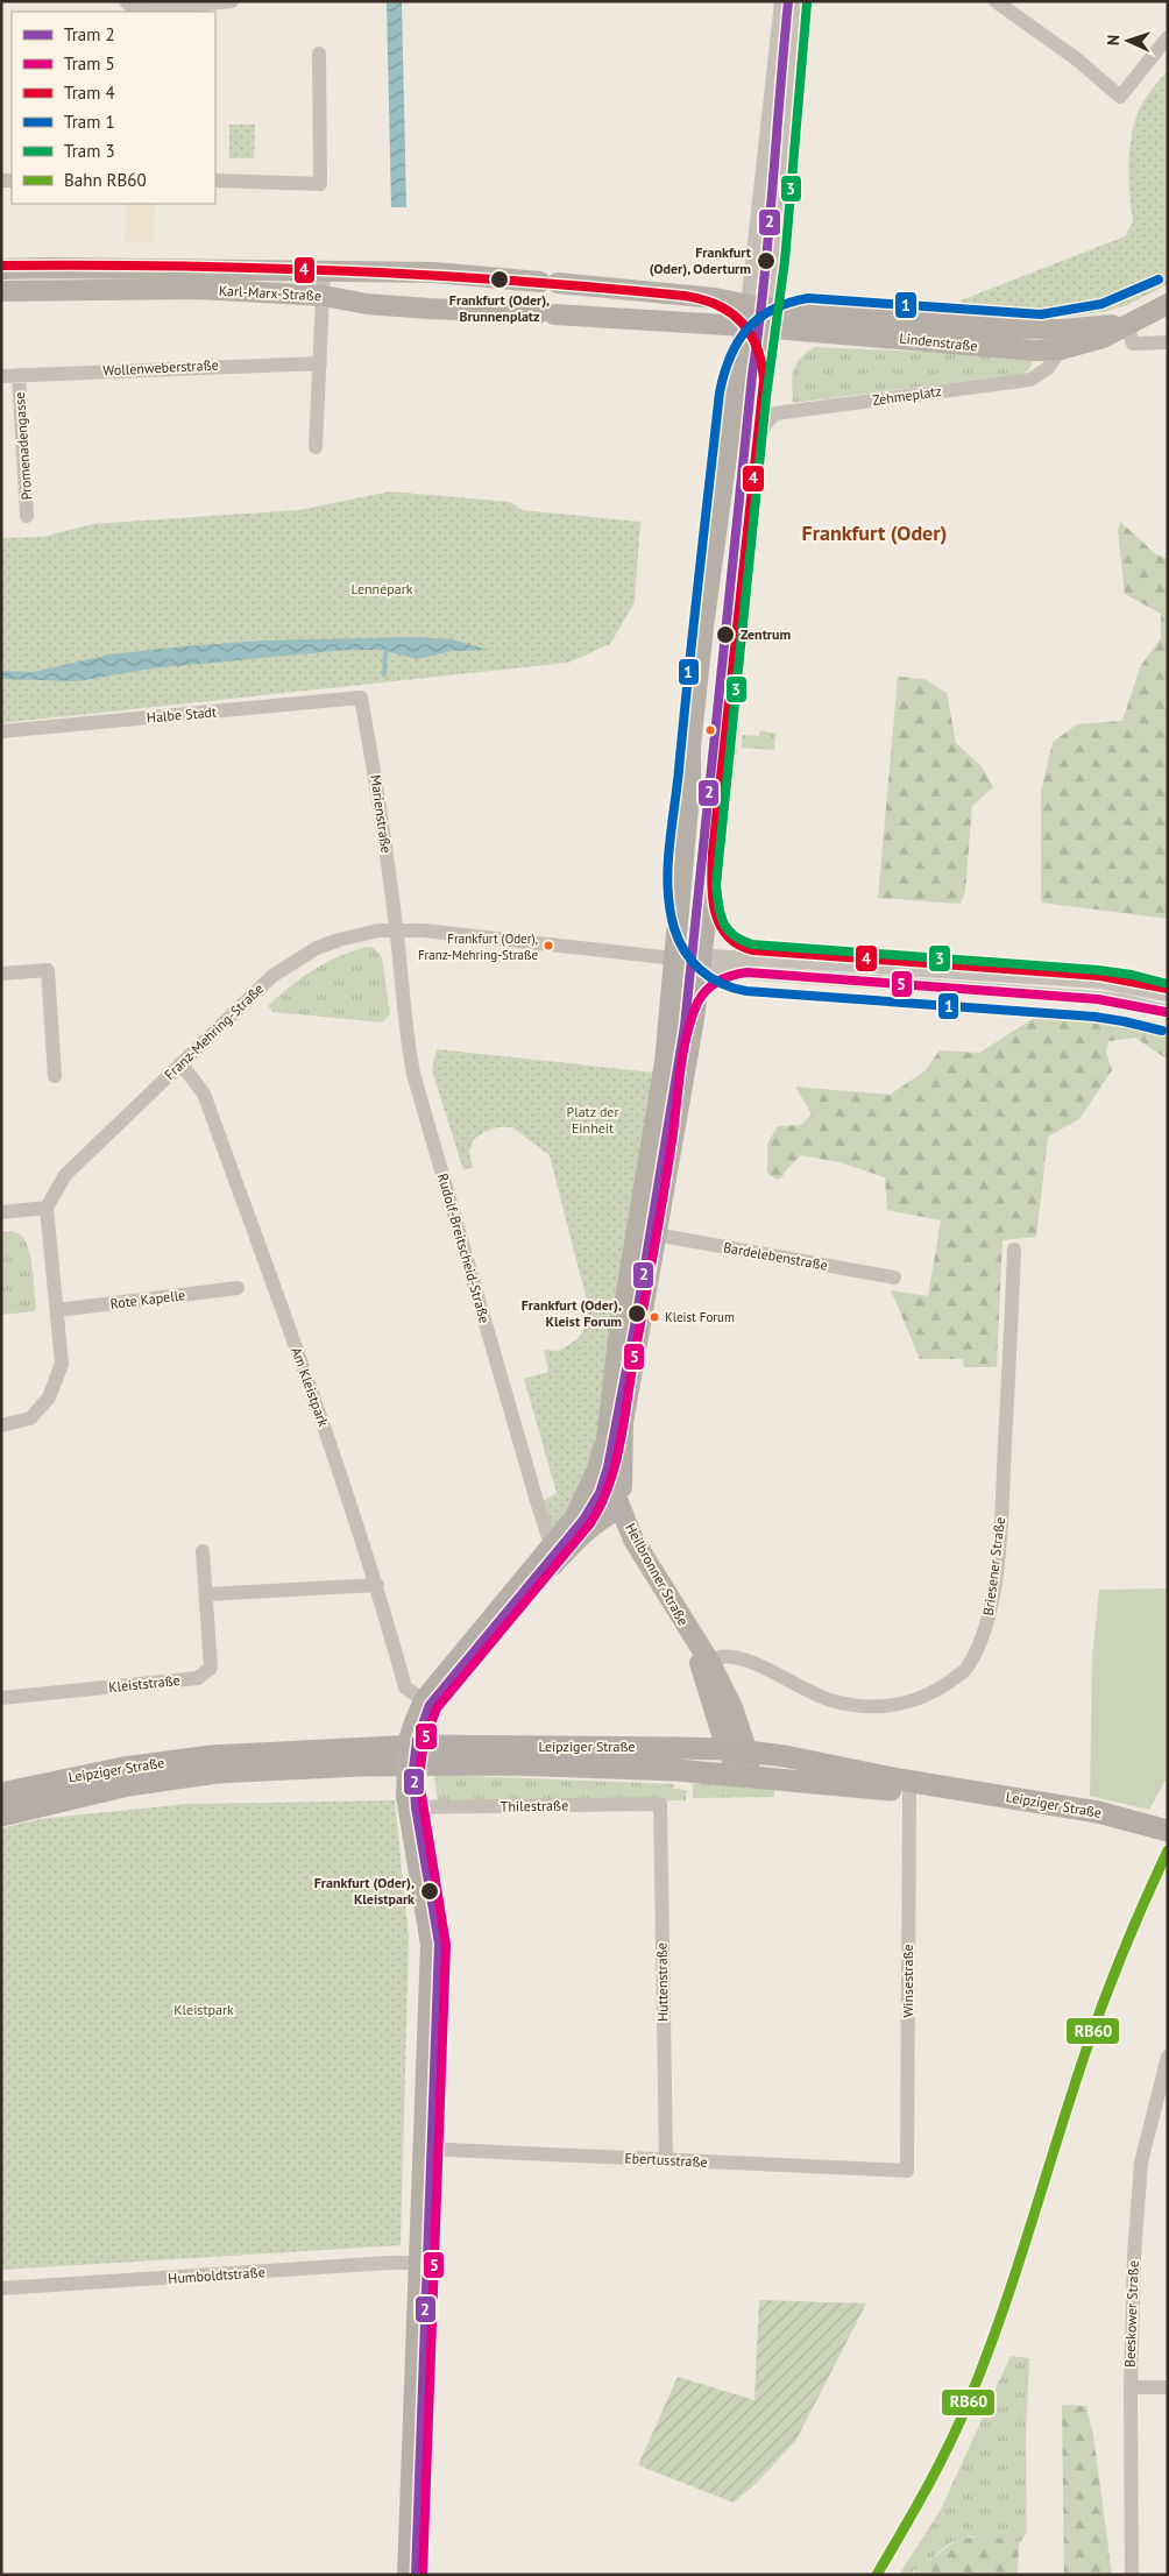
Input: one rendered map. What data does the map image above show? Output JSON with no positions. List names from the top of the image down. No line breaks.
{"streets":{"main road":["Leipziger Straße"],"street":["Karl-Marx-Straße","Lindenstraße","Wollenweberstraße","Zehmeplatz","Promenadengasse","Halbe Stadt","Marienstraße","Franz-Mehring-Straße","Rudolf-Breitscheid-Straße","Bardelebenstraße","Rote Kapelle","Am Kleistpark","Briesener Straße","Heilbronner Straße","Kleiststraße","Thilestraße","Winsestraße","Huttenstraße","Ebertusstraße","Humboldtstraße","Beeskower Straße"]},"crossings":[["Karl-Marx-Straße","Lindenstraße"],["Karl-Marx-Straße","Heilbronner Straße"],["Lindenstraße","Zehmeplatz"],["Lindenstraße","Heilbronner Straße"],["Wollenweberstraße","Promenadengasse"],["Zehmeplatz","Heilbronner Straße"],["Halbe Stadt","Marienstraße"],["Marienstraße","Franz-Mehring-Straße"],["Marienstraße","Rudolf-Breitscheid-Straße"],["Franz-Mehring-Straße","Rudolf-Breitscheid-Straße"],["Franz-Mehring-Straße","Am Kleistpark"],["Franz-Mehring-Straße","Heilbronner Straße"],["Bardelebenstraße","Heilbronner Straße"],["Briesener Straße","Heilbronner Straße"],["Heilbronner Straße","Leipziger Straße"],["Leipziger Straße","Winsestraße"],["Thilestraße","Huttenstraße"],["Winsestraße","Ebertusstraße"],["Huttenstraße","Ebertusstraße"]],"districts":["Frankfurt (Oder)"],"parks":["Lennépark","Platz der Einheit","Kleistpark"],"places":["Frankfurt (Oder), Oderturm","Frankfurt (Oder), Brunnenplatz","Zentrum","Frankfurt (Oder), Franz-Mehring-Straße","Frankfurt (Oder), Kleist Forum","Kleist Forum","Frankfurt (Oder), Kleistpark"],"lines":["tram line 2","tram line 3","tram line 4","tram line 1","tram line 5","rail line RB60"],"legend":["Tram 2","Tram 5","Tram 4","Tram 1","Tram 3","Bahn RB60"],"north":"left"}
